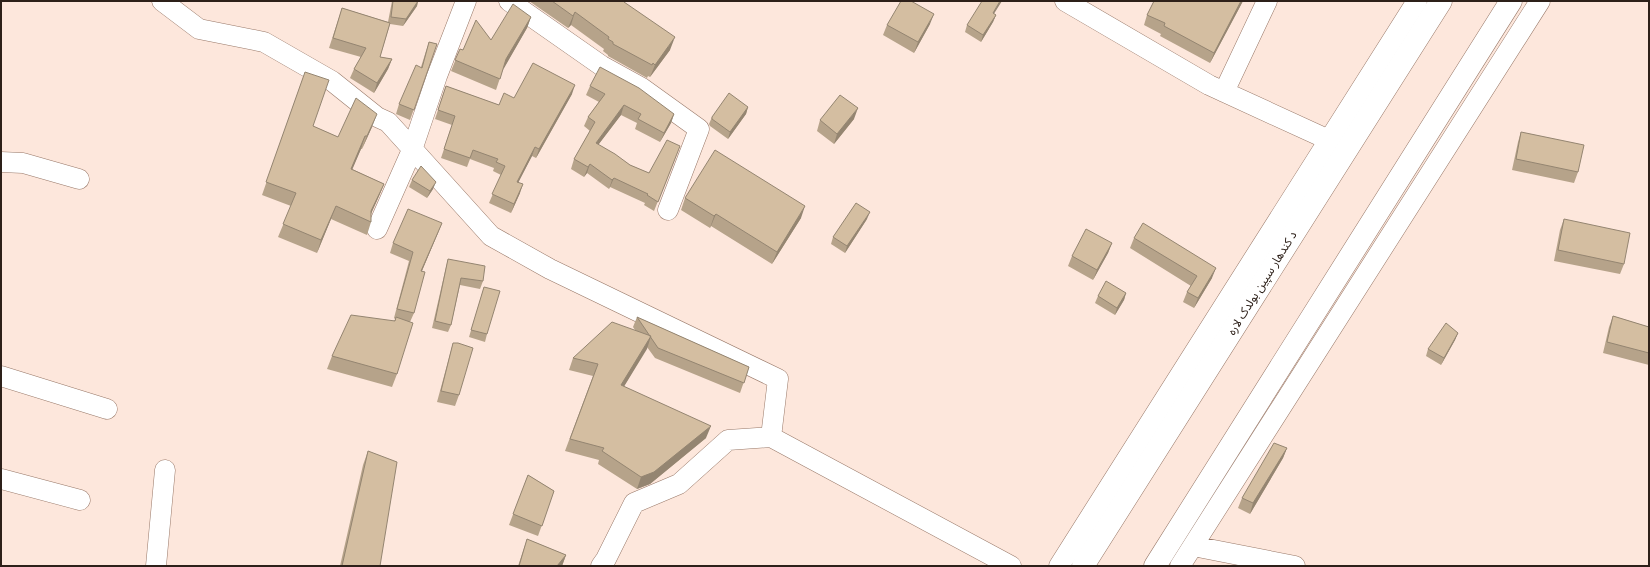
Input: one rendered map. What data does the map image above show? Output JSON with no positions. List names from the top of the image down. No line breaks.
{"streets":{"highway":["د کندهار سپین بولدک لاره"]}}
